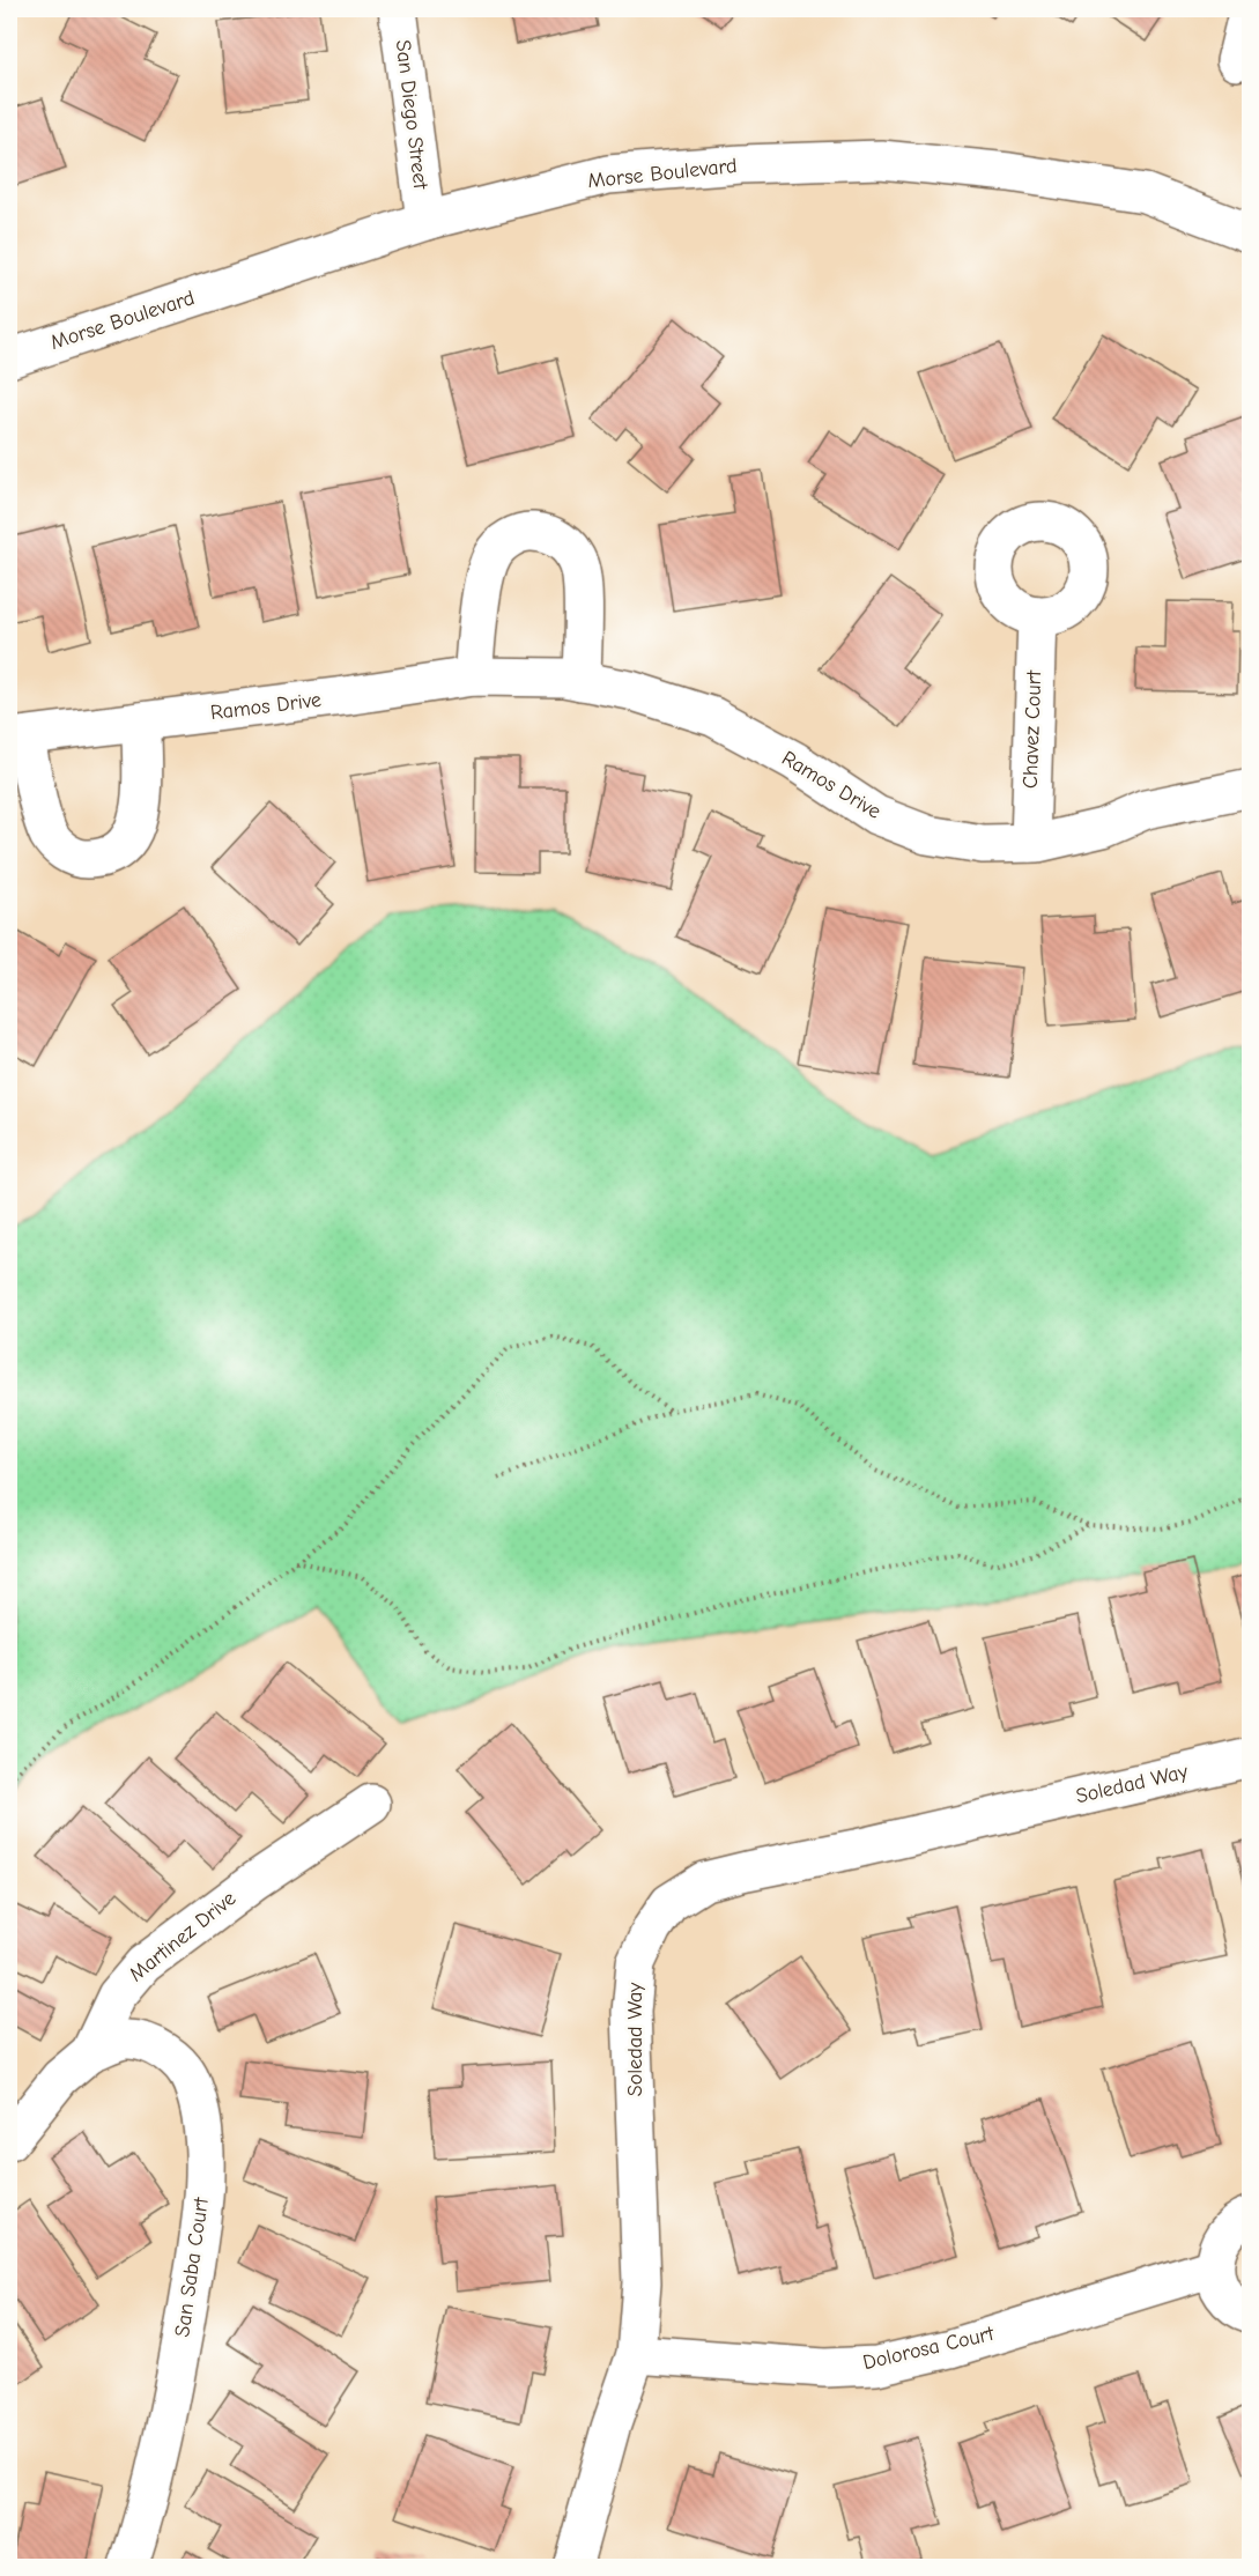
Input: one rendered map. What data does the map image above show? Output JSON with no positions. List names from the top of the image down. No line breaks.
{"streets":{"street":["San Diego Street","Morse Boulevard","Ramos Drive","Chavez Court","Soledad Way","Martinez Drive","San Saba Court","Dolorosa Court"]},"crossings":[["San Diego Street","Morse Boulevard"],["Ramos Drive","Chavez Court"],["Soledad Way","Dolorosa Court"],["Martinez Drive","San Saba Court"]]}
